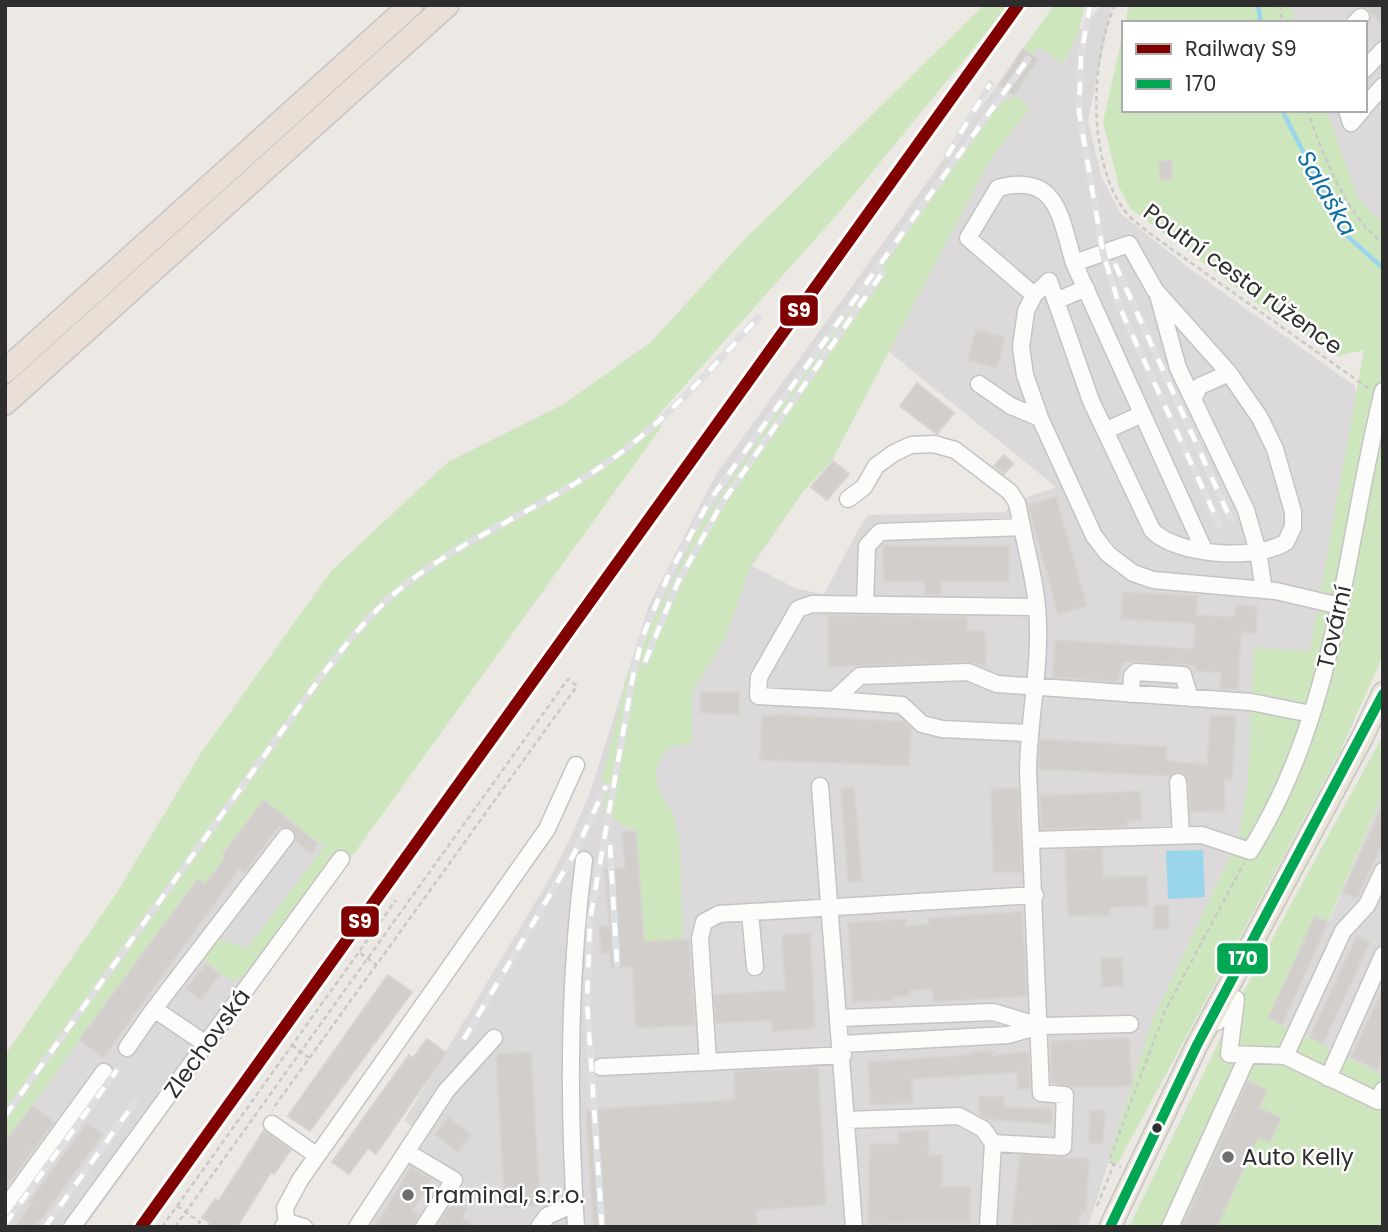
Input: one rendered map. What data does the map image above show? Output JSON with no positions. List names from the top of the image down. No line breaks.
{"streets":{"street":["Tovární","Zlechovská"],"path":["Poutní cesta růžence"]},"crossings":[["Poutní cesta růžence","Tovární"]],"water":["Salaška"],"places":["Auto Kelly","Traminal, s.r.o."],"lines":["rail line S9","transit line 170"],"legend":["Railway S9","170"]}
